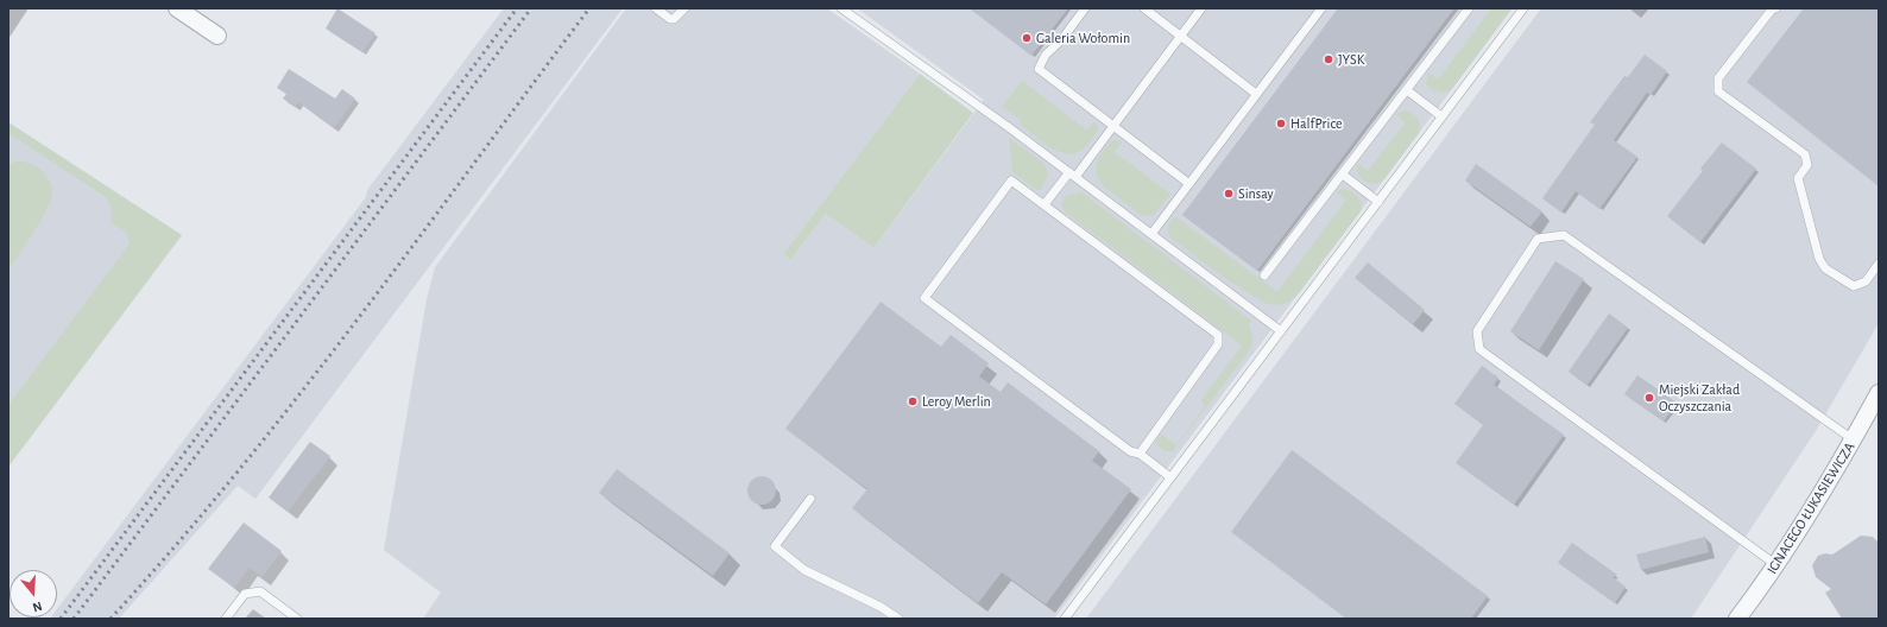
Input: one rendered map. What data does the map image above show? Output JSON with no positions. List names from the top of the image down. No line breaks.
{"streets":{"street":["IGNACEGO ŁUKASIEWICZA"]},"places":["Galeria Wołomin","JYSK","HalfPrice","Sinsay","Miejski Zakład Oczyszczania","Leroy Merlin"],"north":"bottom"}
